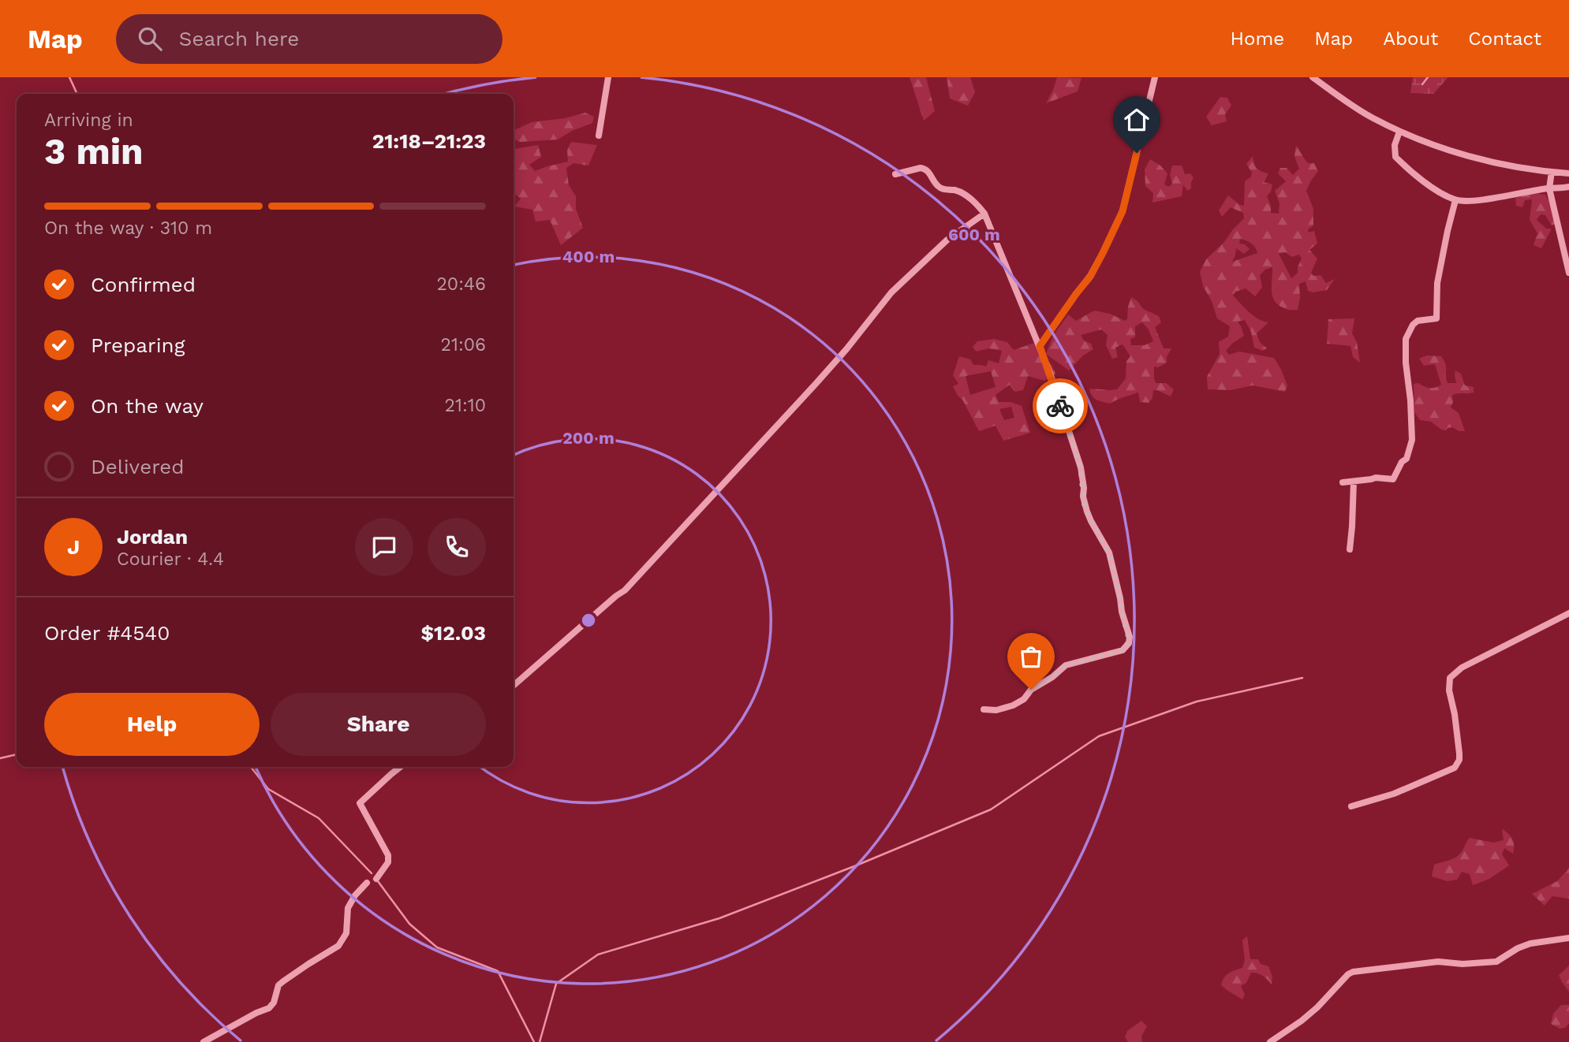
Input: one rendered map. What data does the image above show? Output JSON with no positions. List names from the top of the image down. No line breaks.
{"page":{"header":"Map","search":"Search here","nav":["Home","Map","About","Contact"],"heading":["3 min","Arriving in","21:18–21:23"],"panel":["Jordan","Courier · 4.4","Order #4540","$12.03"],"bar":"On the way · 310 m","list":[["Confirmed","20:46"],["Preparing","21:06"],["On the way","21:10"],"Delivered"],"round":"J","buttons":["Help","Share"]},"rings":["600 m","400 m","200 m"]}
